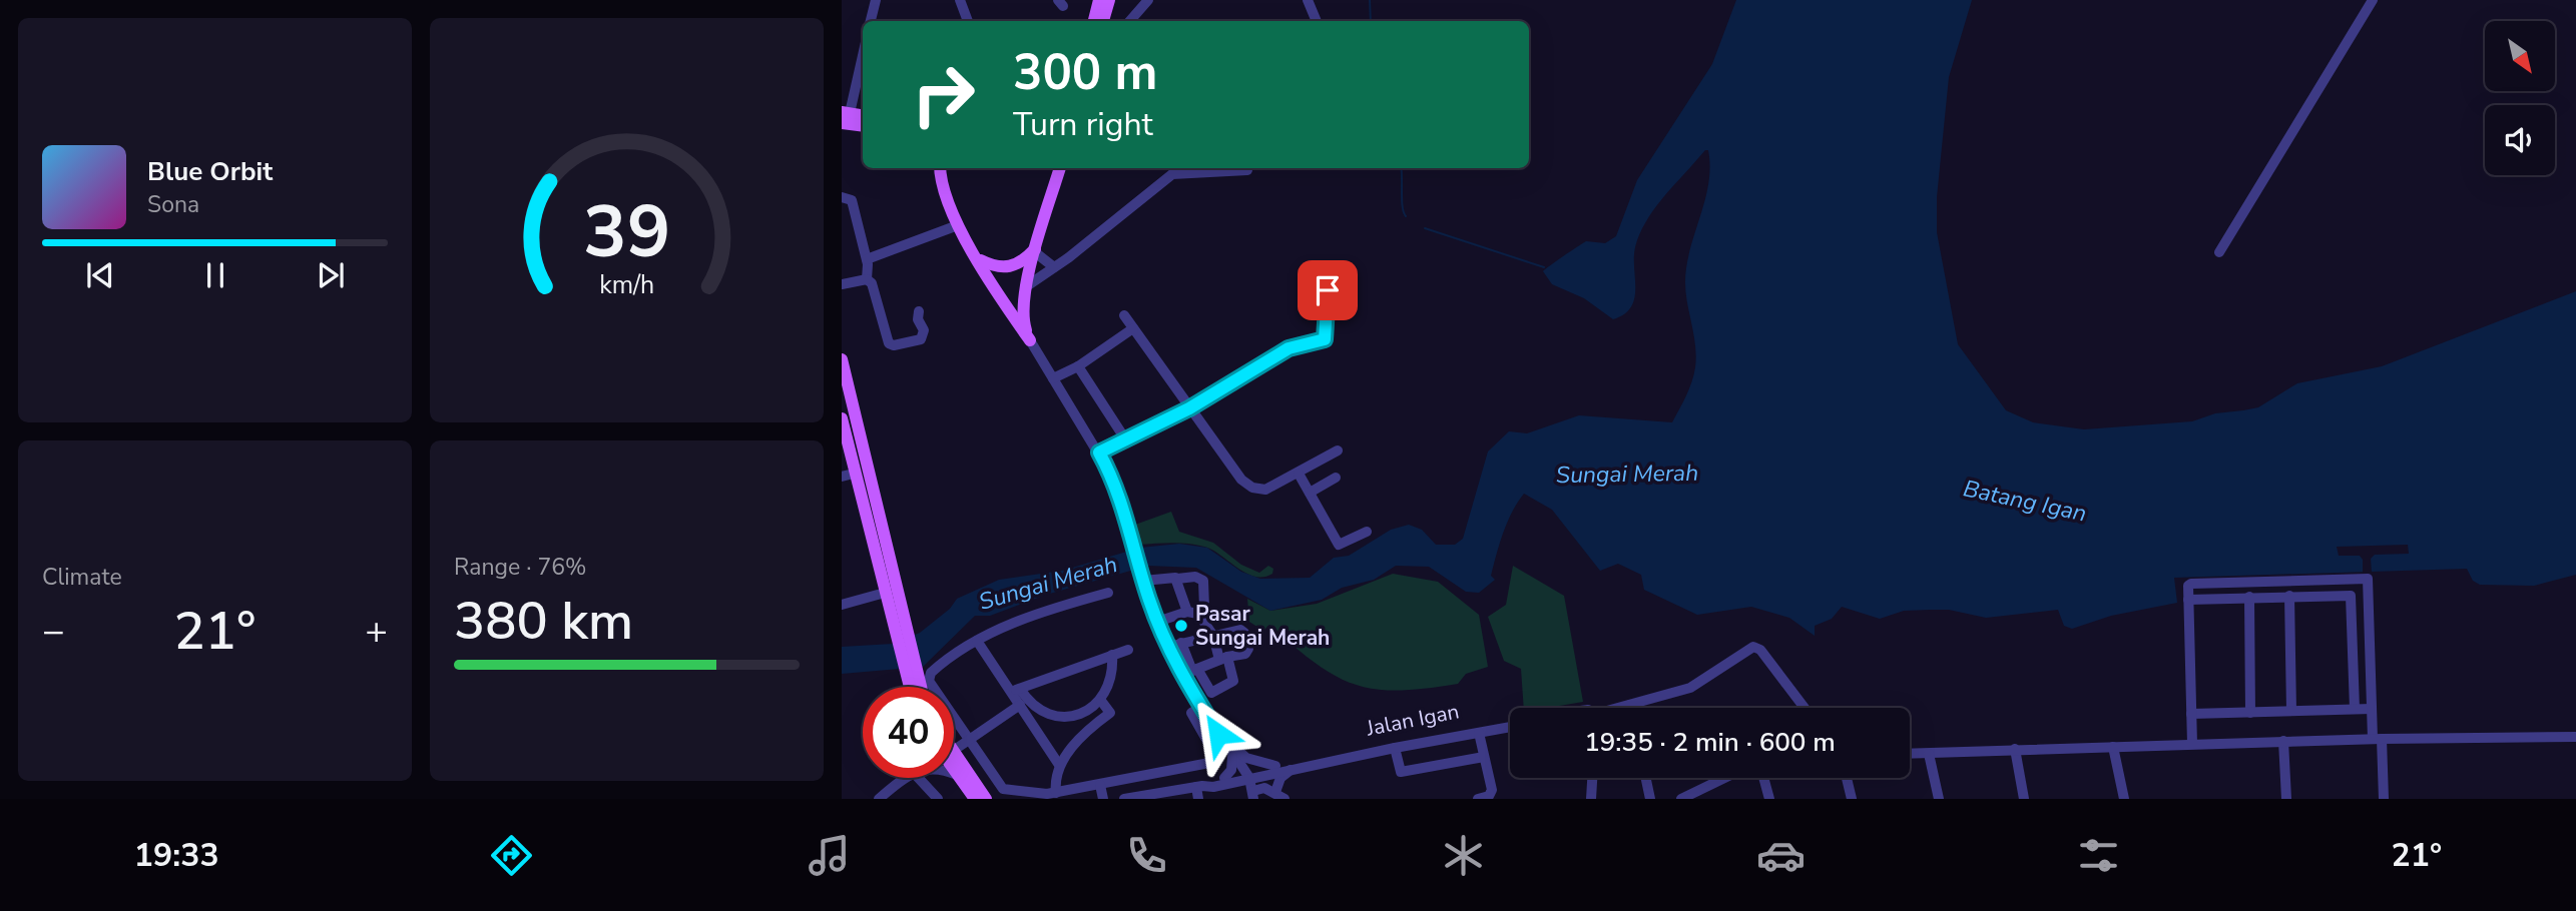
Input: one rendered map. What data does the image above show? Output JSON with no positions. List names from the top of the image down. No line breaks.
{"streets":{"street":["Jalan Igan"]},"water":["Sungai Merah","Batang Igan"],"places":["Pasar Sungai Merah"],"north":"bottom right","page":{"turn":["300 m","Turn right"],"song":["Blue Orbit","Sona"],"tile":["Climate",["Range · 76%","380 km"]],"heat":["−","21°","+"],"limit":"40","trip":"19:35 · 2 min · 600 m","tabs":["19:33","21°"],"gauge":["39","km/h"]}}
